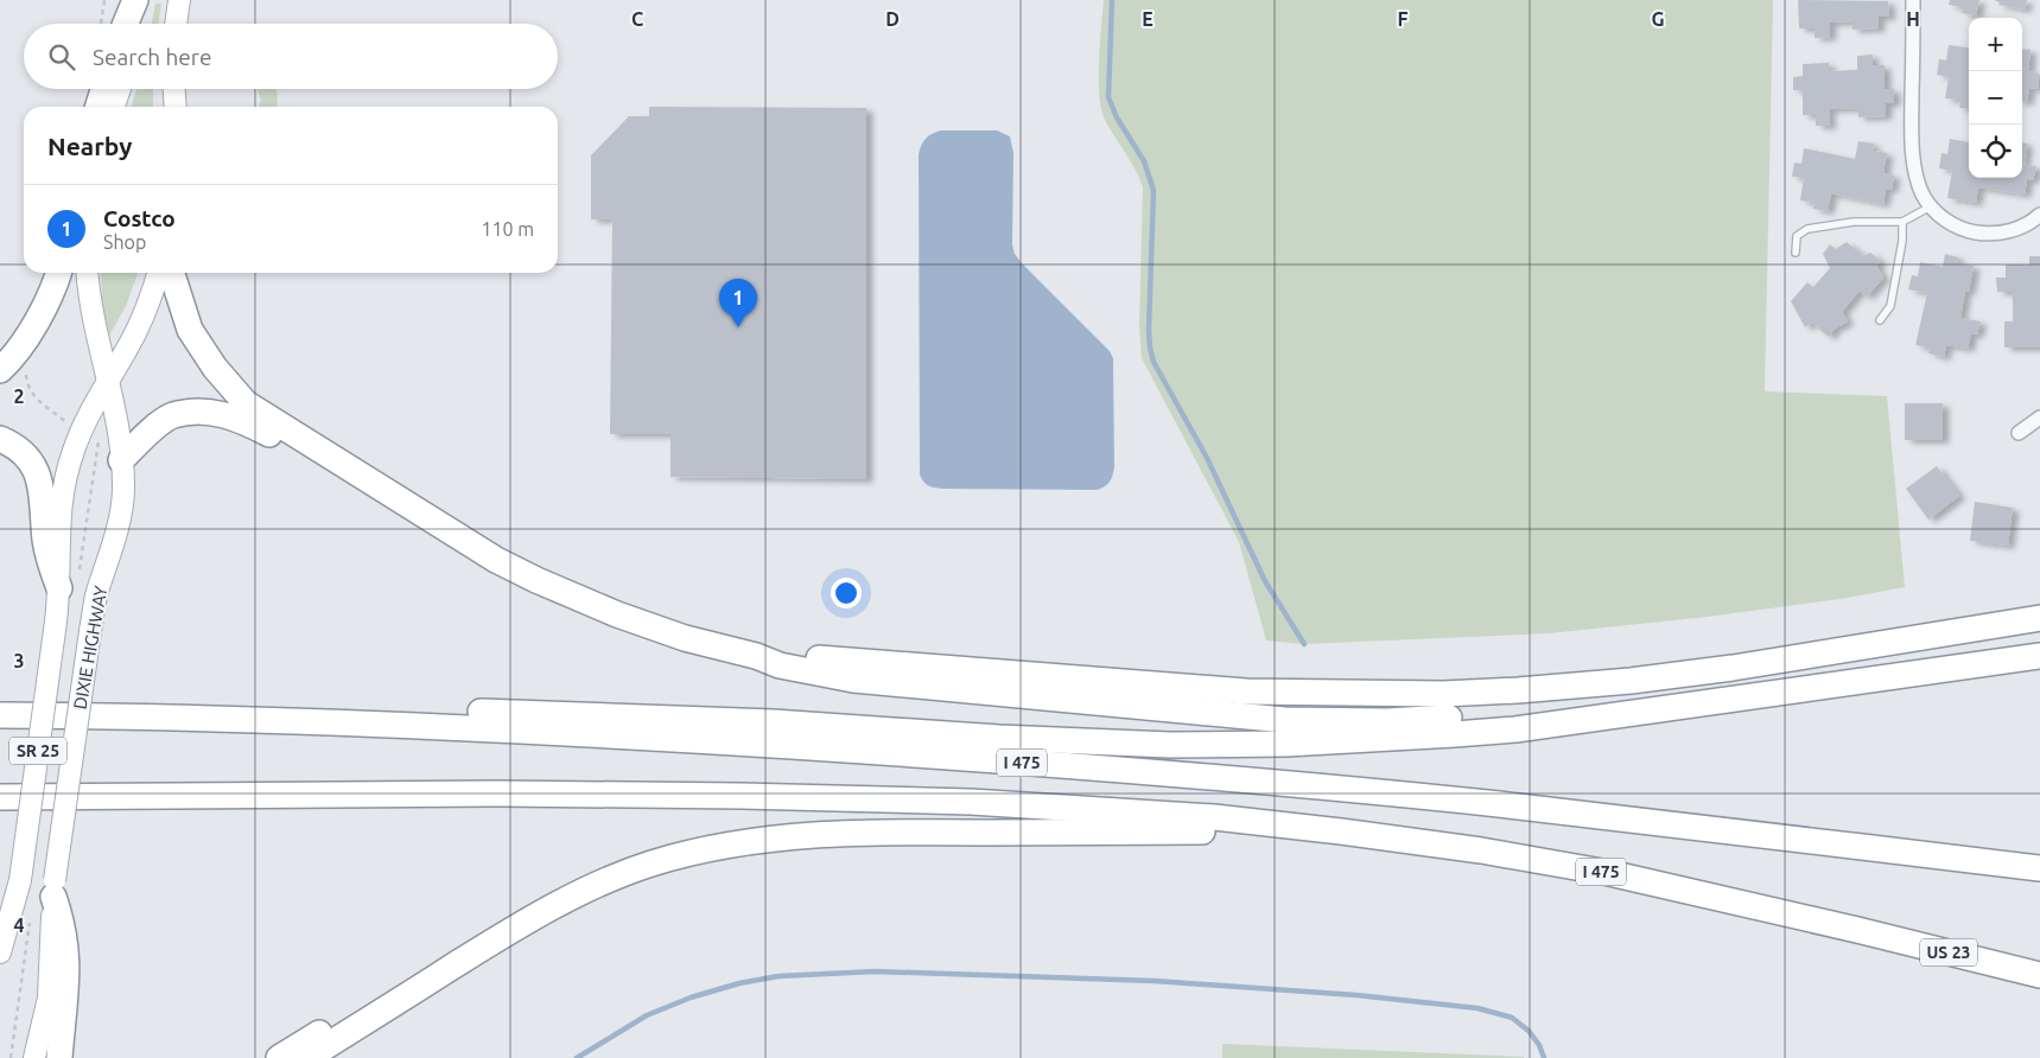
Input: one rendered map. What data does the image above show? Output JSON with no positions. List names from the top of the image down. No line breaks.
{"streets":{"highway":["I 475","US 23"],"main road":["DIXIE HIGHWAY","SR 25"]},"crossings":[["I 475","US 23"]],"page":{"map_buttons":["+","−"],"search":"Search here","heading":"Nearby","list":[{"mark":"1","name":"Costco","note":"Shop","value":"110 m"}],"pins":"1"},"grid":{"columns":["C","D","E","F","G","H"],"rows":["2","3","4"]}}
